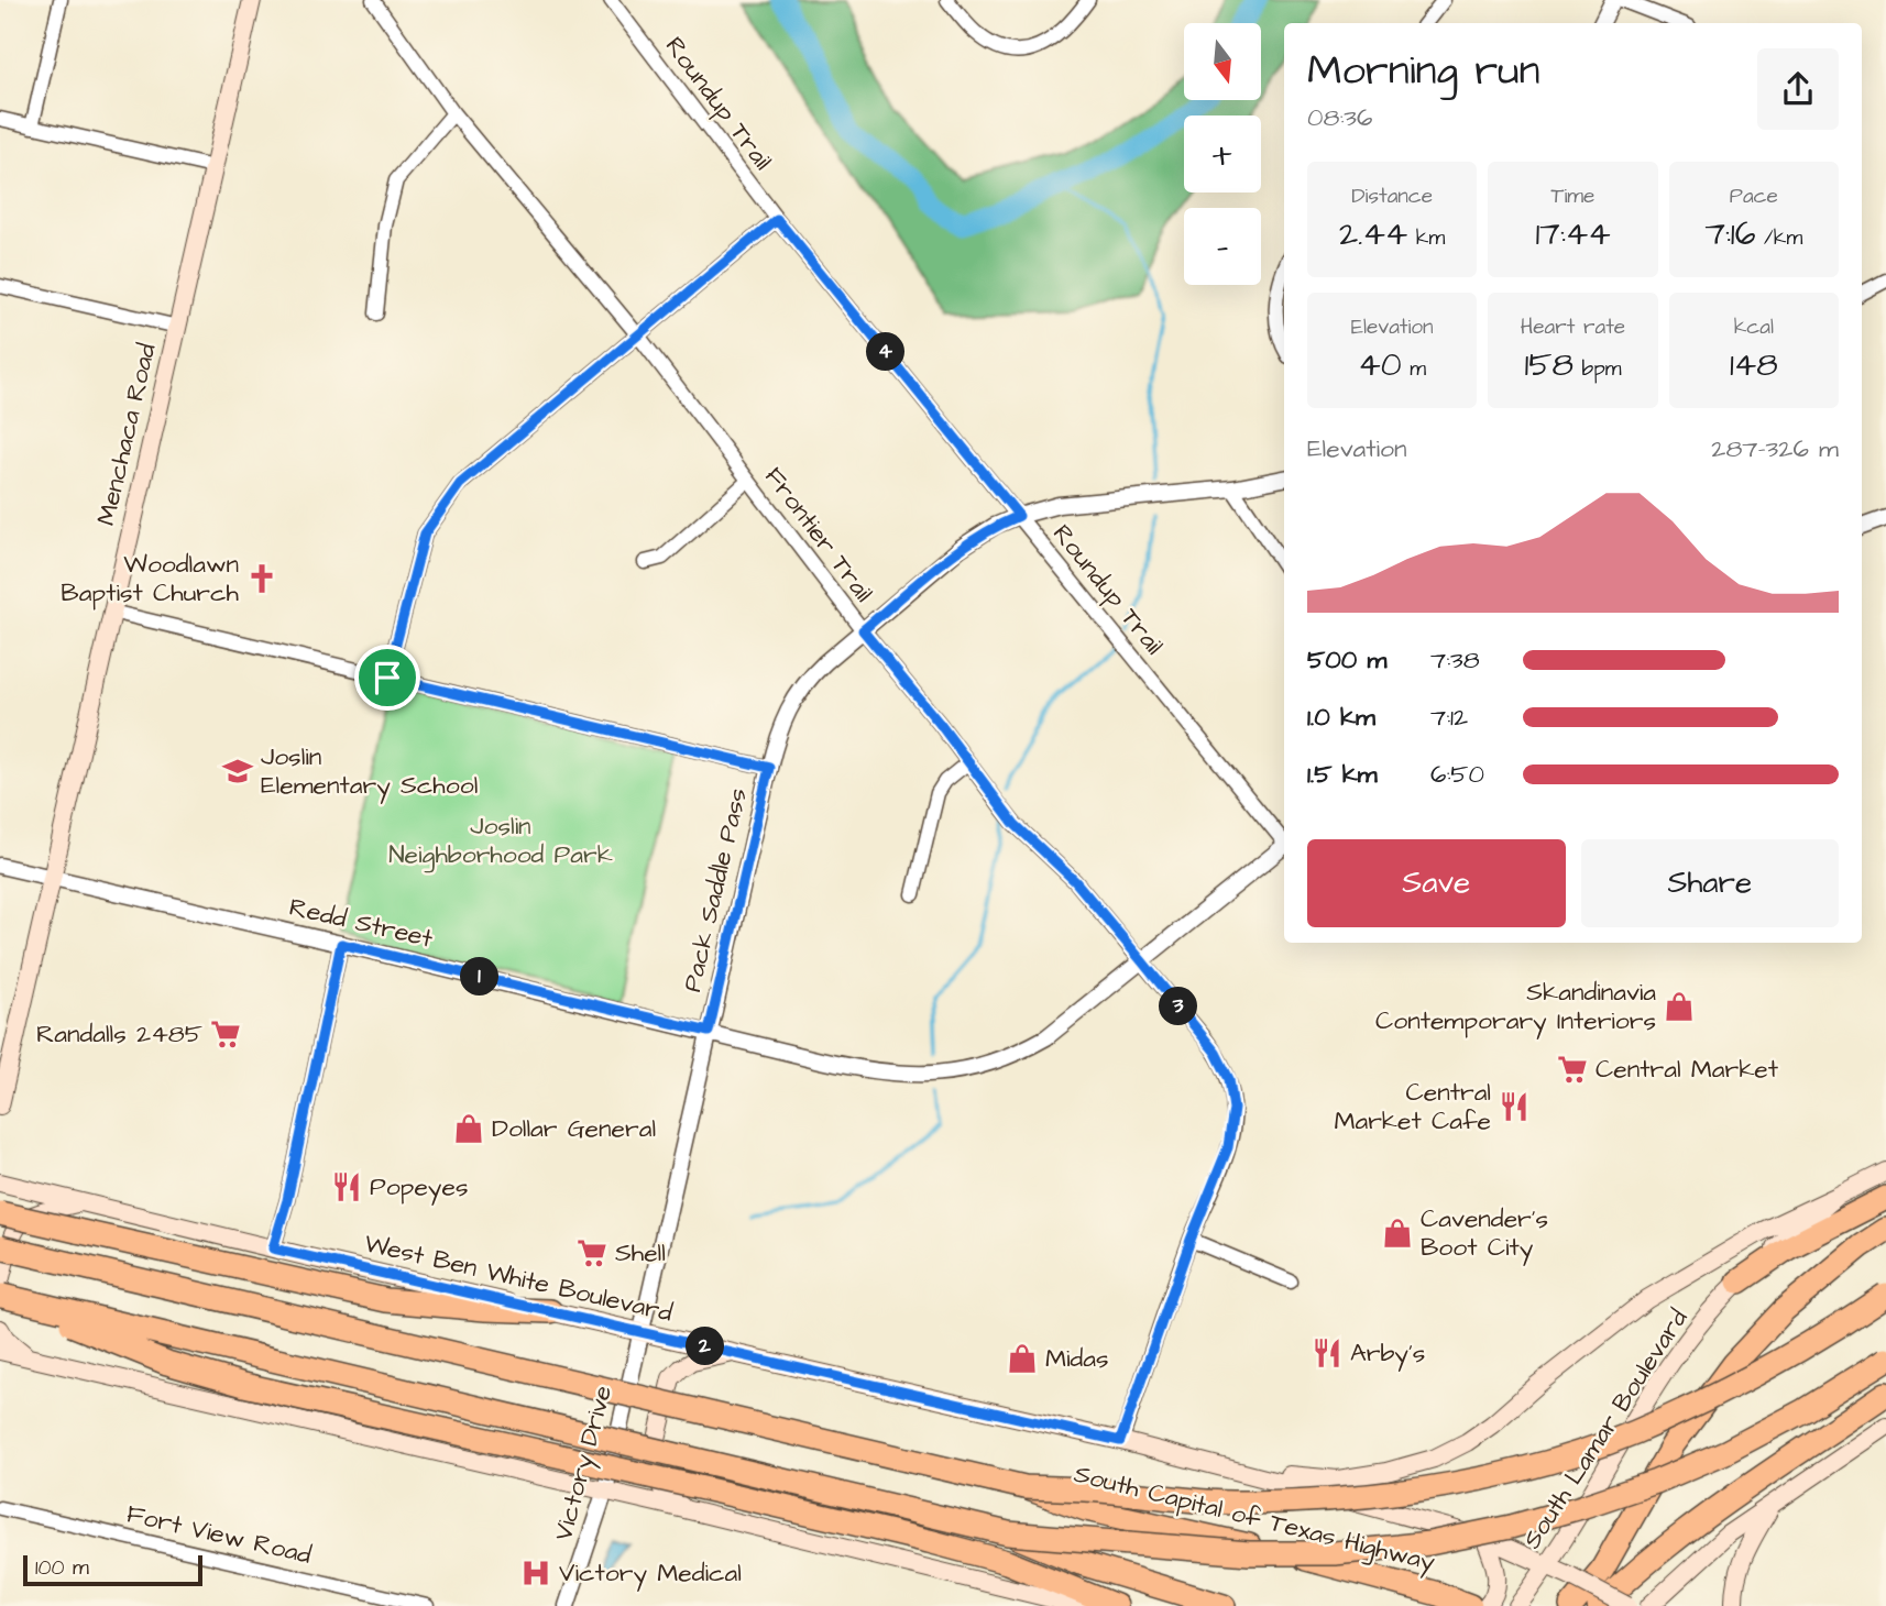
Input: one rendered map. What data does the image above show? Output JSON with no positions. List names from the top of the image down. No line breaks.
{"streets":{"highway":["South Capital of Texas Highway"],"main road":["Menchaca Road","West Ben White Boulevard","South Lamar Boulevard"],"street":["Roundup Trail","Frontier Trail","Pack Saddle Pass","Redd Street","Victory Drive","Fort View Road"]},"crossings":[["Roundup Trail","Pack Saddle Pass"],["Menchaca Road","Redd Street"],["Frontier Trail","Pack Saddle Pass"],["Frontier Trail","Redd Street"],["Frontier Trail","West Ben White Boulevard"],["Pack Saddle Pass","Redd Street"],["Pack Saddle Pass","West Ben White Boulevard"],["Pack Saddle Pass","Victory Drive"],["West Ben White Boulevard","South Lamar Boulevard"],["West Ben White Boulevard","Victory Drive"]],"parks":["Joslin Neighborhood Park"],"places":{"church":["Woodlawn Baptist Church"],"school or university":["Joslin Elementary School"],"shop":["Skandinavia Contemporary Interiors","Dollar General","Cavender's Boot City","Midas"],"supermarket":["Randalls 2485","Central Market","Shell"],"restaurant":["Central Market Cafe","Popeyes","Arby's"],"hospital":["Victory Medical"]},"scale_bar":"100 m","north":"bottom","page":{"map_buttons":["+","−"],"heading":["Morning run","08:36"],"stats":[["Distance","2.44 km"],["Time","17:44"],["Pace","7:16 /km"],["Elevation","40 m"],["Heart rate","158 bpm"],["kcal","148"]],"pins":["4","1","3","2"],"chart":["Elevation","287–326 m"],"list":[{"name":"500 m","note":"7:38"},{"name":"1.0 km","note":"7:12"},{"name":"1.5 km","note":"6:50"}],"buttons":["Save","Share"],"scale":"100 m"}}
